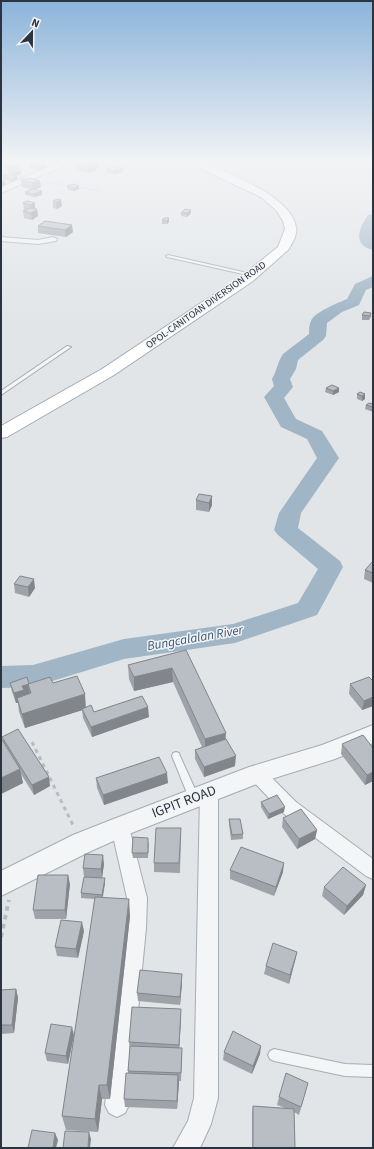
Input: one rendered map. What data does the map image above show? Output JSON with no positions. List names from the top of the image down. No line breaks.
{"streets":{"main road":["OPOL-CANITOAN DIVERSION ROAD"],"street":["IGPIT ROAD"]},"water":["Bungcalalan River"],"north":"top"}
